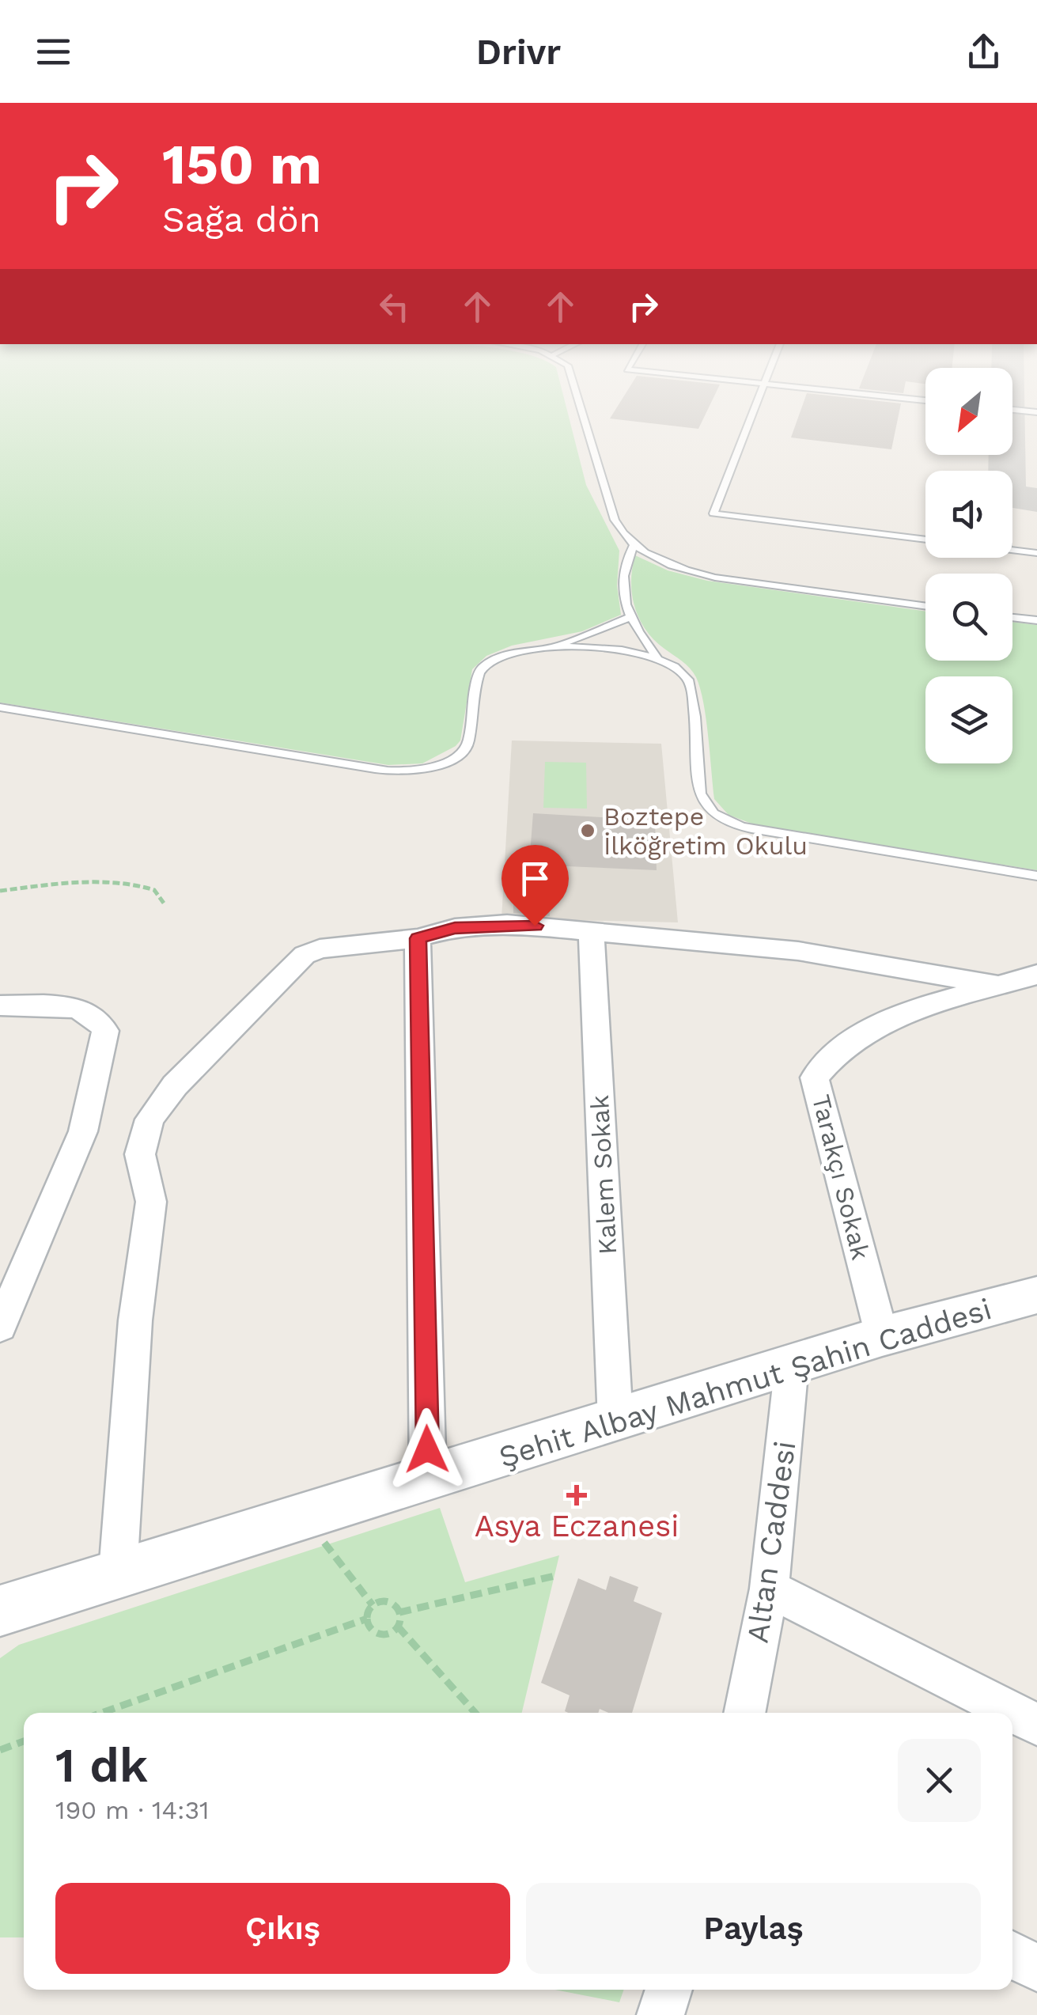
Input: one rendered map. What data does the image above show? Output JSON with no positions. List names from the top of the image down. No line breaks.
{"streets":{"street":["Kalem Sokak","Tarakçı Sokak","Şehit Albay Mahmut Şahin Caddesi","Altan Caddesi"]},"crossings":[["Kalem Sokak","Şehit Albay Mahmut Şahin Caddesi"],["Tarakçı Sokak","Şehit Albay Mahmut Şahin Caddesi"],["Şehit Albay Mahmut Şahin Caddesi","Altan Caddesi"]],"places":{"other":["Boztepe İlköğretim Okulu"],"health":["Asya Eczanesi"]},"north":"bottom left","page":{"header":"Drivr","turn":["150 m","Sağa dön"],"heading":["1 dk","190 m · 14:31"],"buttons":["Çıkış","Paylaş"]}}
